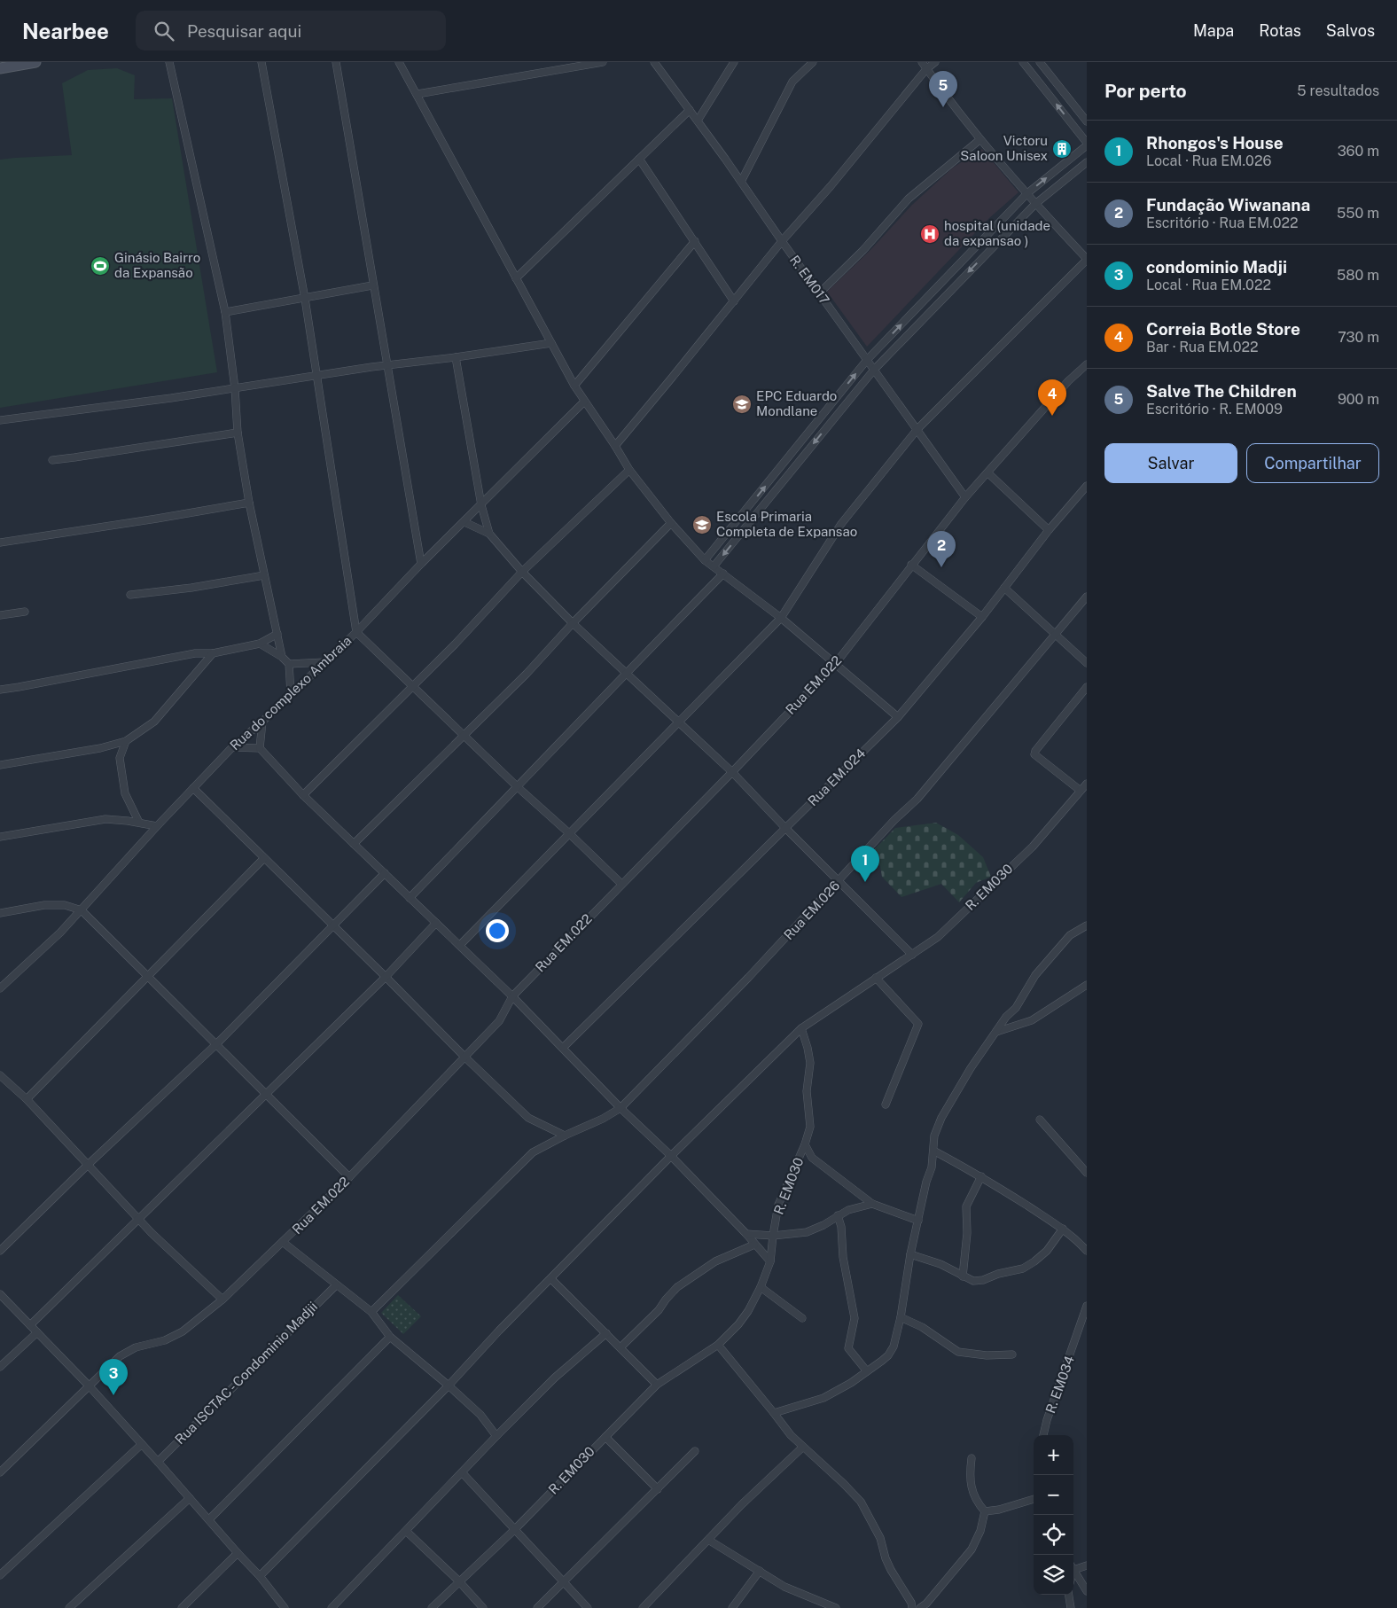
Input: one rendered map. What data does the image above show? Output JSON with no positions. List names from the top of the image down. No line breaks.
{"streets":{"street":["R. EM017","Rua EM.022","Rua do complexo Ambraia","Rua EM.024","R. EM030","Rua EM.026","Rua ISCTAC - Condominio Madjii","R. EM034"]},"crossings":[["R. EM017","Rua EM.022"]],"places":{"building":["Victoru Saloon Unisex"],"hospital":["hospital (unidade da expansao )"],"sports":["Ginásio Bairro da Expansão"],"school or university":["EPC Eduardo Mondlane","Escola Primaria Completa de Expansao"]},"page":{"header":"Nearbee","search":"Pesquisar aqui","nav":["Mapa","Rotas","Salvos"],"heading":["Por perto","5 resultados"],"pins":["5","4","2","1","3"],"list":[{"mark":"1","name":"Rhongos's House","note":"Local · Rua EM.026","value":"360 m"},{"mark":"2","name":"Fundação Wiwanana","note":"Escritório · Rua EM.022","value":"550 m"},{"mark":"3","name":"condominio Madji","note":"Local · Rua EM.022","value":"580 m"},{"mark":"4","name":"Correia Botle Store","note":"Bar · Rua EM.022","value":"730 m"},{"mark":"5","name":"Salve The Children","note":"Escritório · R. EM009","value":"900 m"}],"buttons":["Salvar","Compartilhar"],"map_buttons":["+","−"]}}
